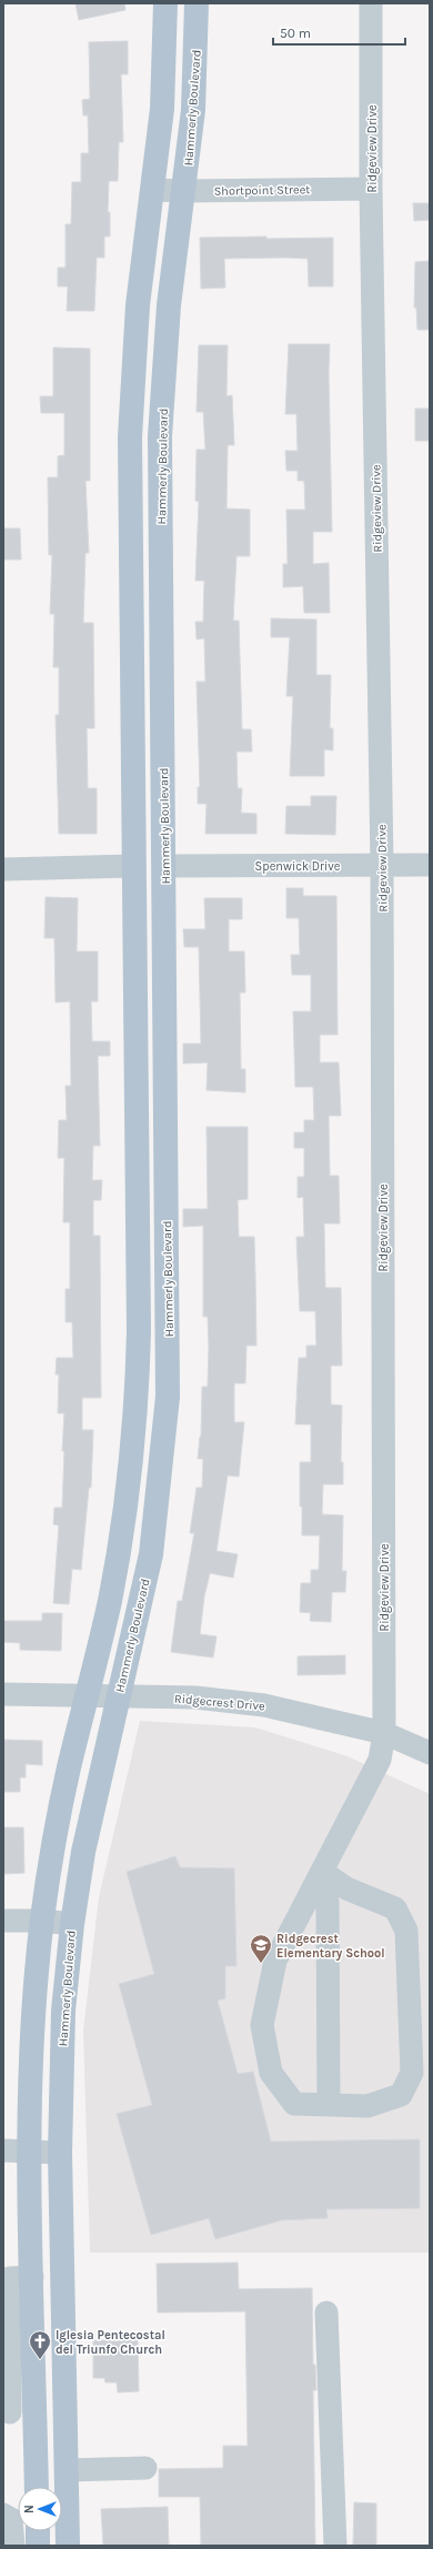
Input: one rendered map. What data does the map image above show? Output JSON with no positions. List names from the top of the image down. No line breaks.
{"streets":{"main road":["Hammerly Boulevard"],"street":["Ridgeview Drive","Shortpoint Street","Spenwick Drive","Ridgecrest Drive"]},"crossings":[["Hammerly Boulevard","Shortpoint Street"],["Hammerly Boulevard","Spenwick Drive"],["Hammerly Boulevard","Ridgecrest Drive"],["Ridgeview Drive","Shortpoint Street"],["Ridgeview Drive","Spenwick Drive"],["Ridgeview Drive","Ridgecrest Drive"]],"places":{"school or university":["Ridgecrest Elementary School"],"church":["Iglesia Pentecostal del Triunfo Church"]},"scale_bar":"50 m","north":"left"}
